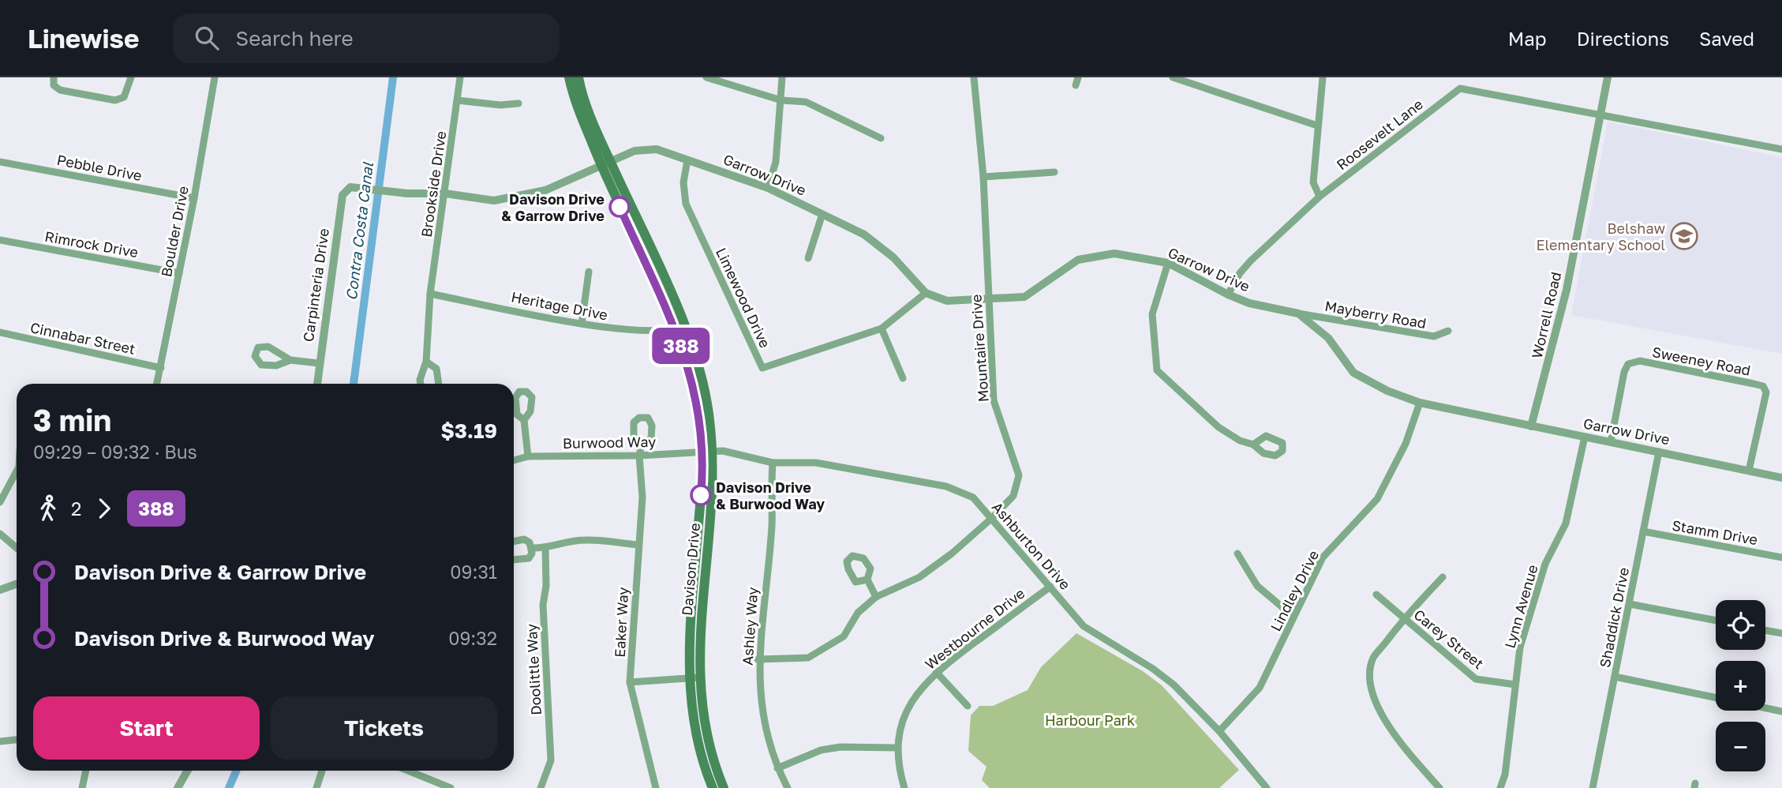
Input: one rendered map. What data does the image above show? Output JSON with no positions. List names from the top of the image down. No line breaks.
{"streets":{"main road":["Davison Drive"],"street":["Roosevelt Lane","Pebble Drive","Garrow Drive","Brookside Drive","Boulder Drive","Rimrock Drive","Carpinteria Drive","Limewood Drive","Heritage Drive","Mayberry Road","Worrell Road","Cinnabar Street","Mountaire Drive","Sweeney Road","Burwood Way","Stamm Drive","Ashburton Drive","Lindley Drive","Lynn Avenue","Shaddick Drive","Eaker Way","Ashley Way","Westbourne Drive","Carey Street","Doolittle Way"]},"crossings":[["Roosevelt Lane","Garrow Drive"],["Roosevelt Lane","Worrell Road"],["Pebble Drive","Boulder Drive"],["Garrow Drive","Brookside Drive"],["Garrow Drive","Carpinteria Drive"],["Garrow Drive","Limewood Drive"],["Garrow Drive","Mayberry Road"],["Garrow Drive","Worrell Road"],["Garrow Drive","Mountaire Drive"],["Garrow Drive","Sweeney Road"],["Garrow Drive","Davison Drive"],["Garrow Drive","Lindley Drive"],["Garrow Drive","Lynn Avenue"],["Garrow Drive","Shaddick Drive"],["Brookside Drive","Heritage Drive"],["Boulder Drive","Rimrock Drive"],["Boulder Drive","Cinnabar Street"],["Heritage Drive","Davison Drive"],["Mountaire Drive","Ashburton Drive"],["Mountaire Drive","Ashley Way"],["Burwood Way","Ashburton Drive"],["Burwood Way","Davison Drive"],["Burwood Way","Eaker Way"],["Stamm Drive","Shaddick Drive"],["Ashburton Drive","Davison Drive"],["Ashburton Drive","Lindley Drive"],["Ashburton Drive","Ashley Way"],["Ashburton Drive","Westbourne Drive"],["Lynn Avenue","Carey Street"]],"water":["Contra Costa Canal"],"parks":["Harbour Park"],"places":{"other":["Davison Drive & Garrow Drive","Davison Drive & Burwood Way"],"school or university":["Belshaw Elementary School"]},"lines":["bus line 388"],"page":{"header":"Linewise","search":"Search here","nav":["Map","Directions","Saved"],"on_map":"388","heading":["3 min","09:29 – 09:32 · Bus","$3.19"],"legs":["2","388"],"list":[{"name":"Davison Drive & Garrow Drive","value":"09:31"},{"name":"Davison Drive & Burwood Way","value":"09:32"}],"map_buttons":["+","−"],"buttons":["Start","Tickets"]}}
